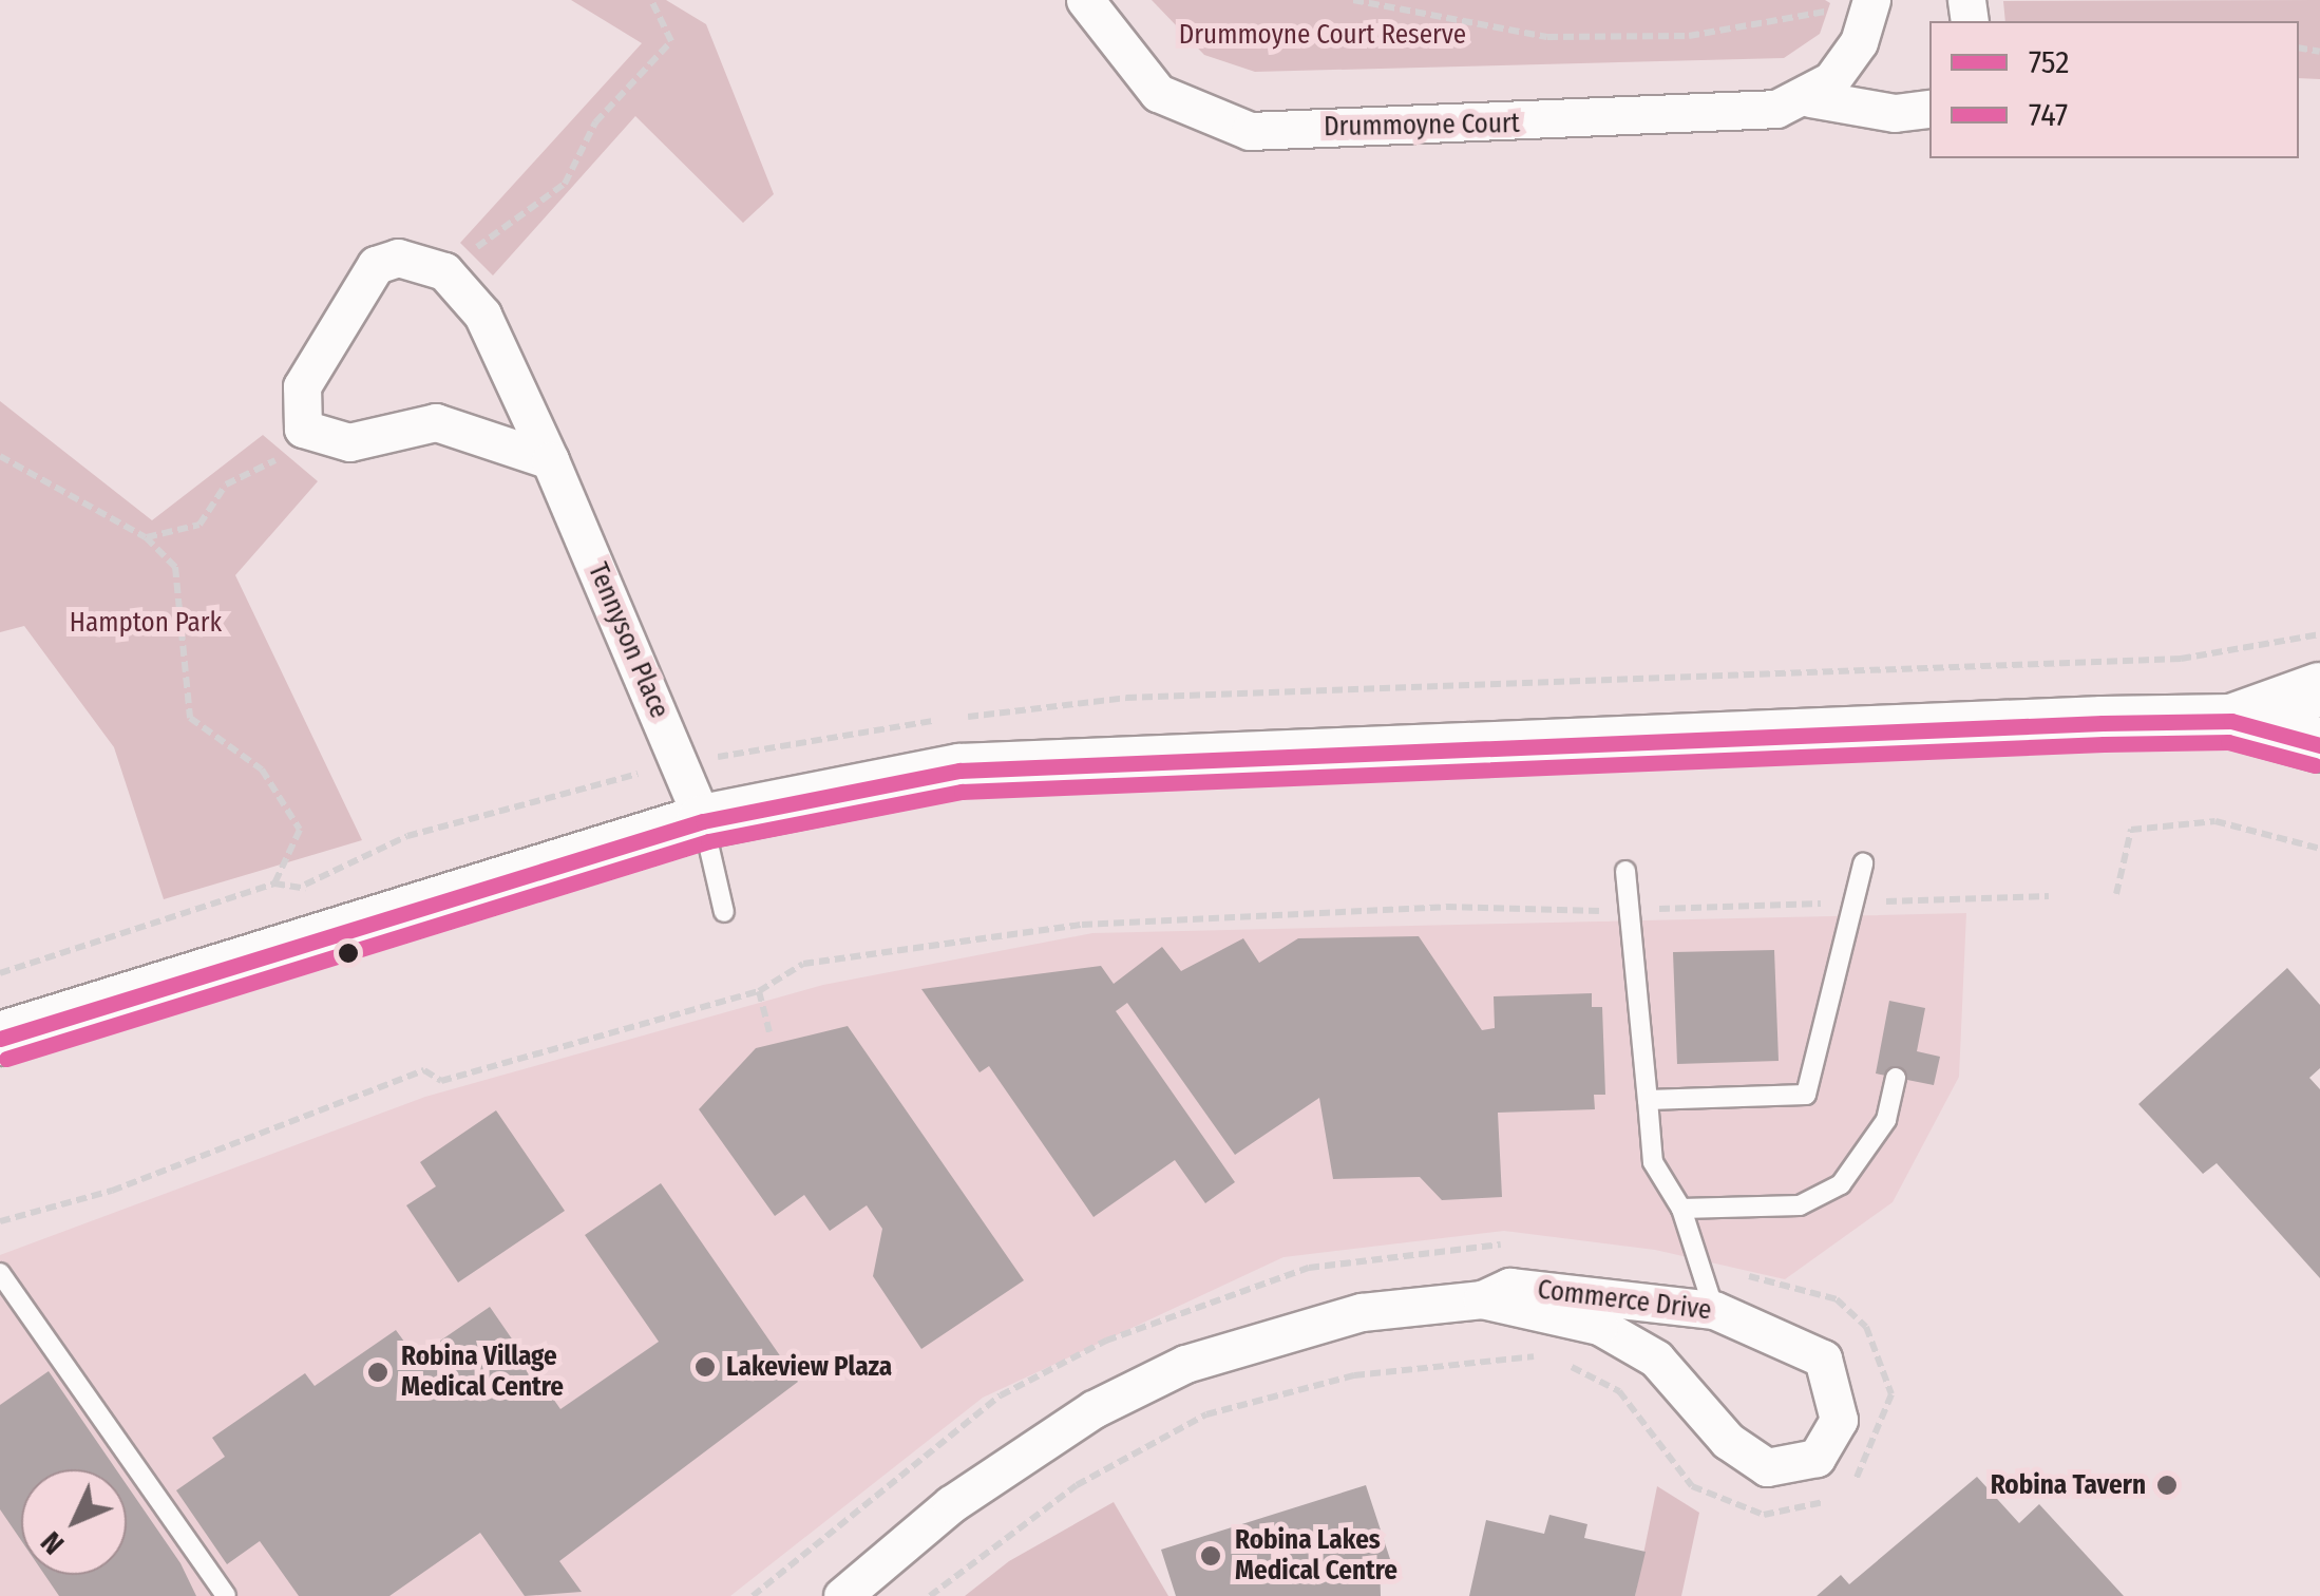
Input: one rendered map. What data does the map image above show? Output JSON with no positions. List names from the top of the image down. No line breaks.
{"streets":{"street":["Drummoyne Court","Tennyson Place","Commerce Drive"]},"parks":["Drummoyne Court Reserve","Hampton Park"],"places":["Lakeview Plaza","Robina Village Medical Centre","Robina Tavern","Robina Lakes Medical Centre"],"lines":["transit line 752","transit line 747"],"legend":["752","747"],"north":"bottom left"}
